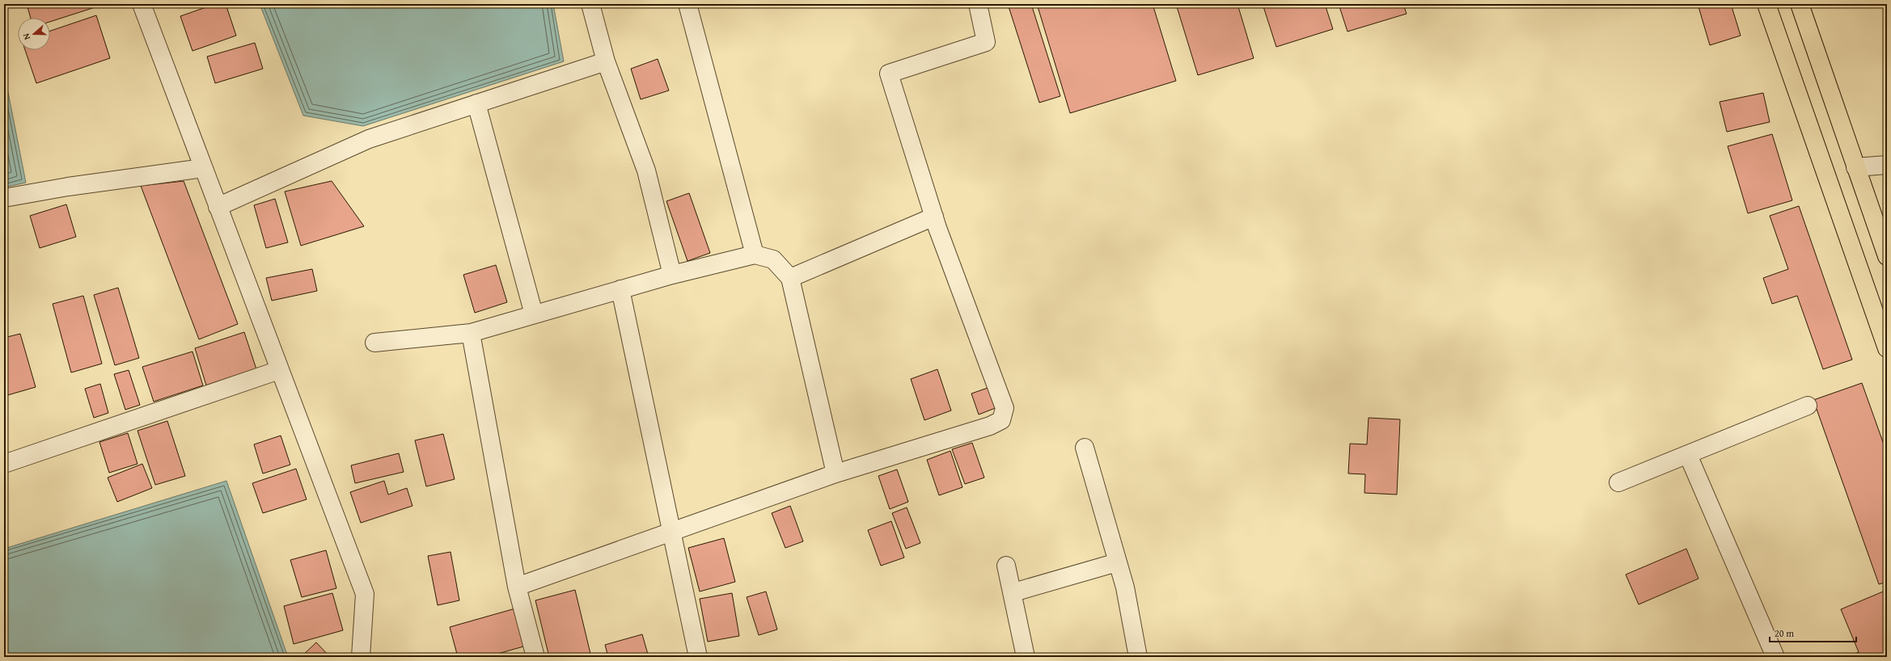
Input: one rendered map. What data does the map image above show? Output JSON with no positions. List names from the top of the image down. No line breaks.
{"scale_bar":"20 m","north":"left"}
